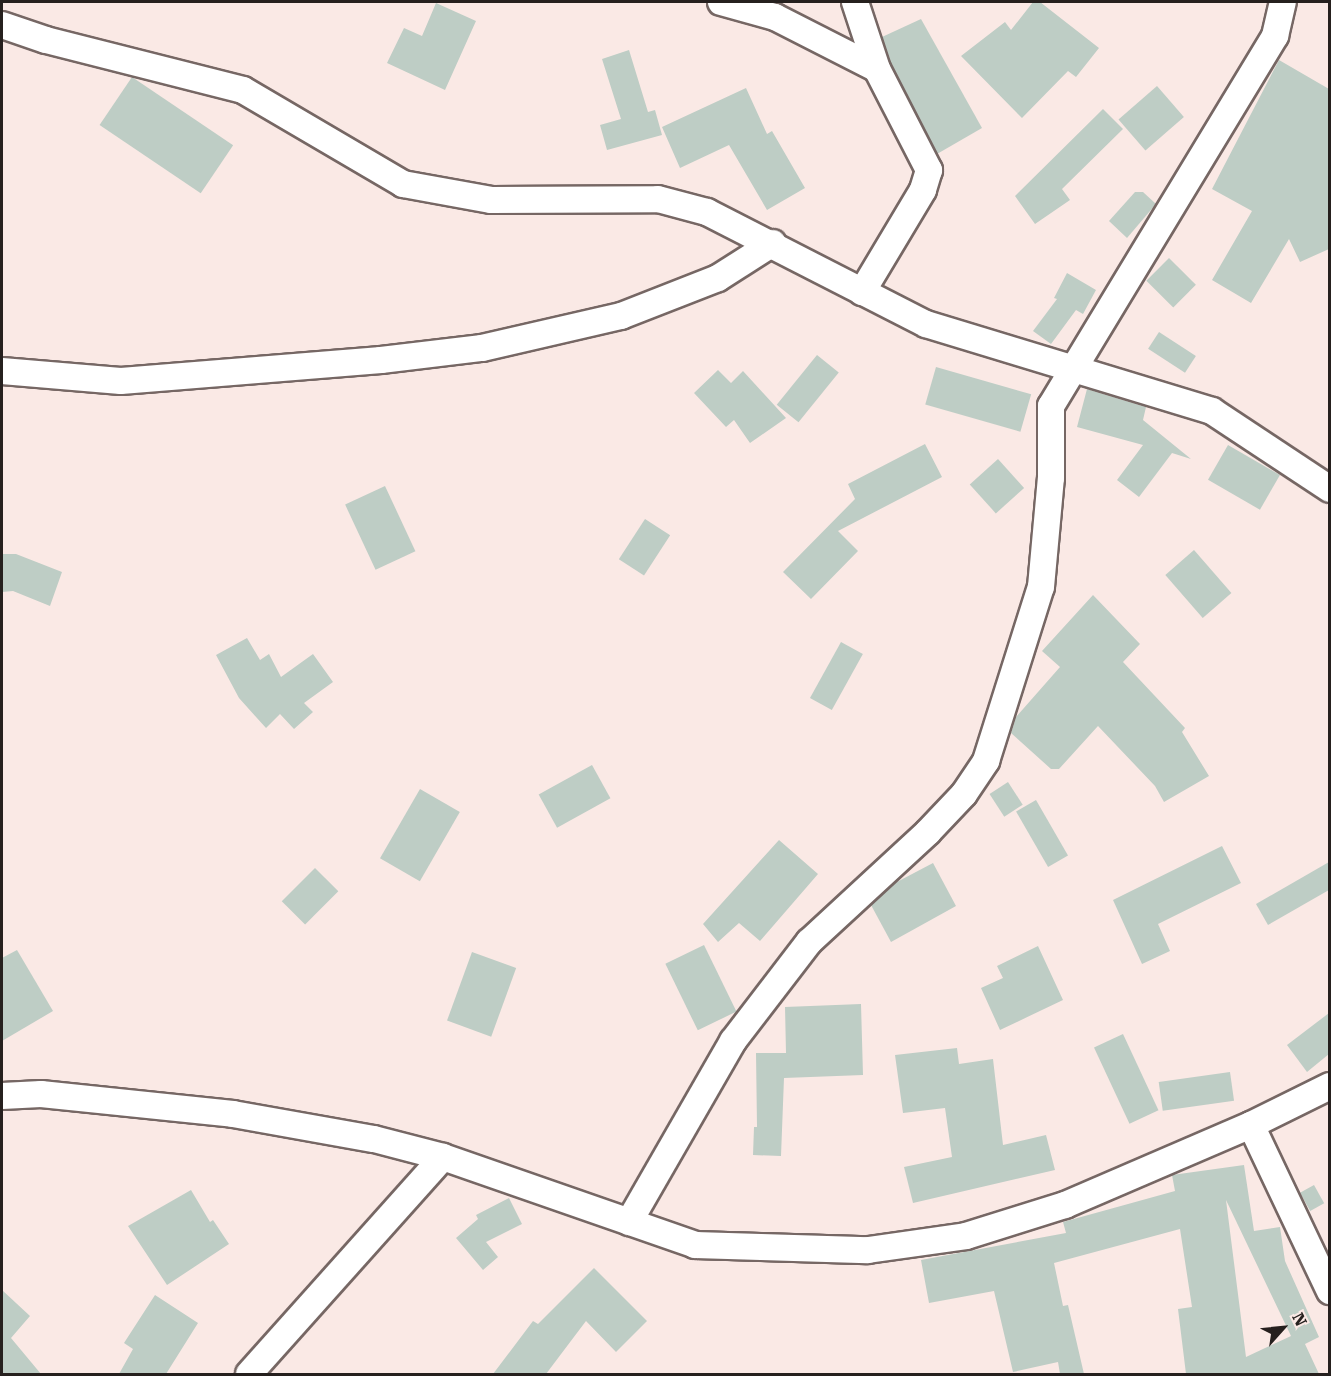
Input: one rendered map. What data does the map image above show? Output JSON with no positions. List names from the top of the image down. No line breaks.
{"north":"top right"}
